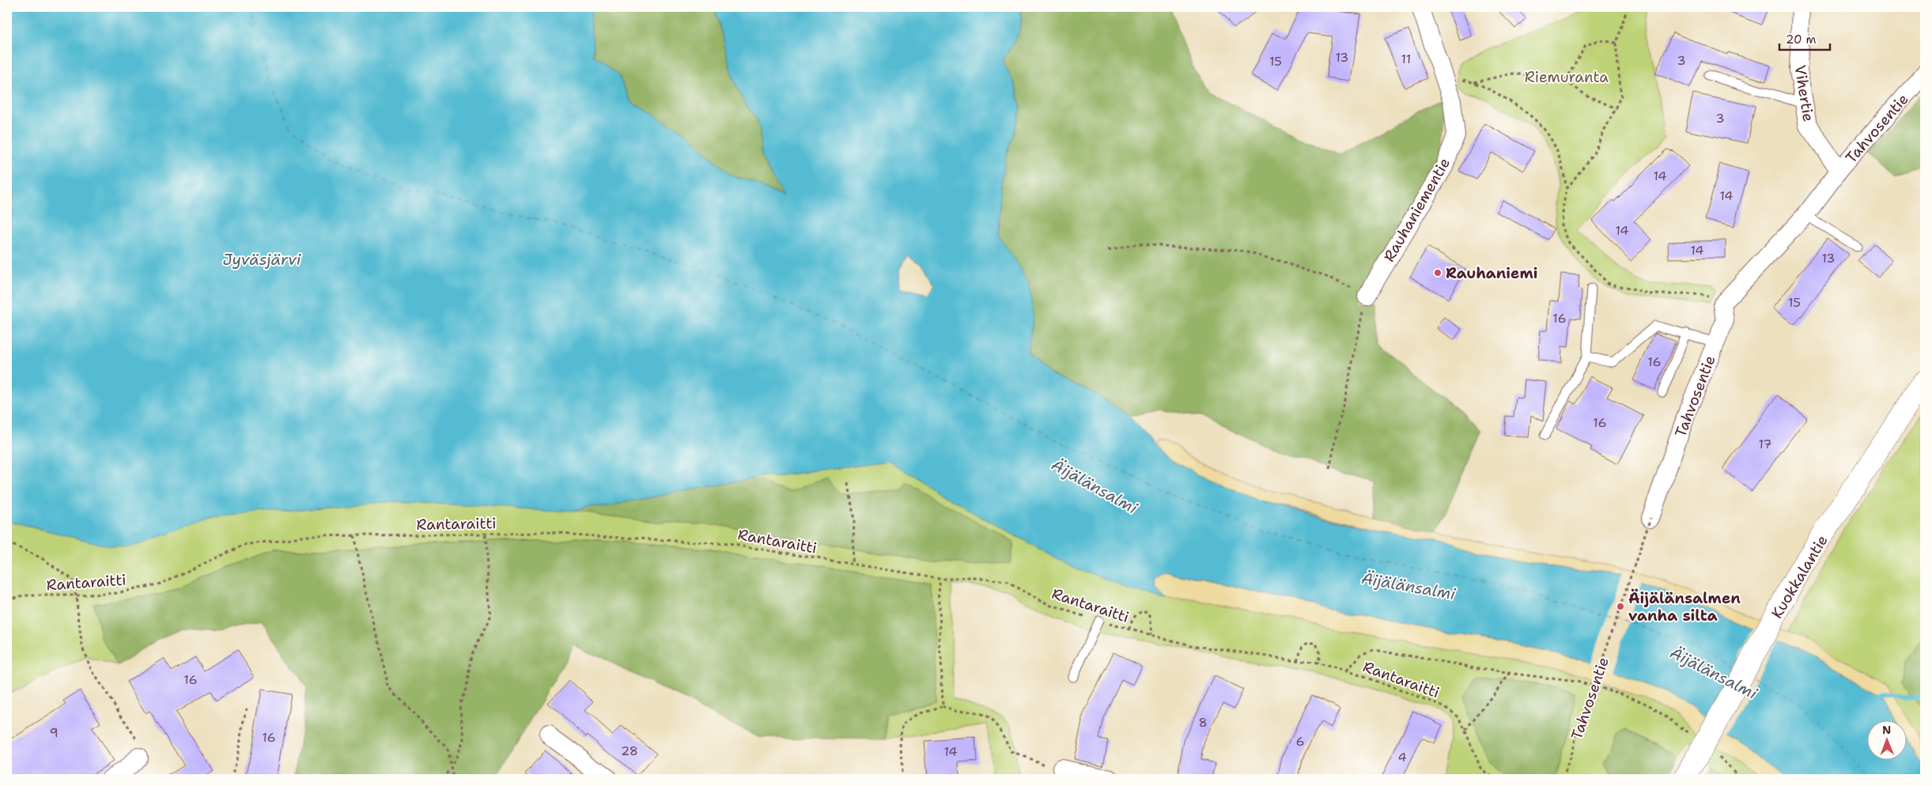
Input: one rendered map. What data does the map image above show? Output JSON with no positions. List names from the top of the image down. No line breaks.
{"streets":{"main road":["Kuokkalantie"],"street":["Vihertie","Tahvosentie","Rauhaniementie"],"path":["Rantaraitti"]},"crossings":[["Vihertie","Tahvosentie"]],"water":["Jyväsjärvi","Äijälänsalmi"],"parks":["Riemuranta"],"places":["Rauhaniemi","Äijälänsalmen vanha silta"],"house_numbers":["13","11","3","15","3","14","14","14","14","13","15","16","16","16","17","16","8","9","16","6","28","14","4"],"scale_bar":"20 m","north":"top"}
